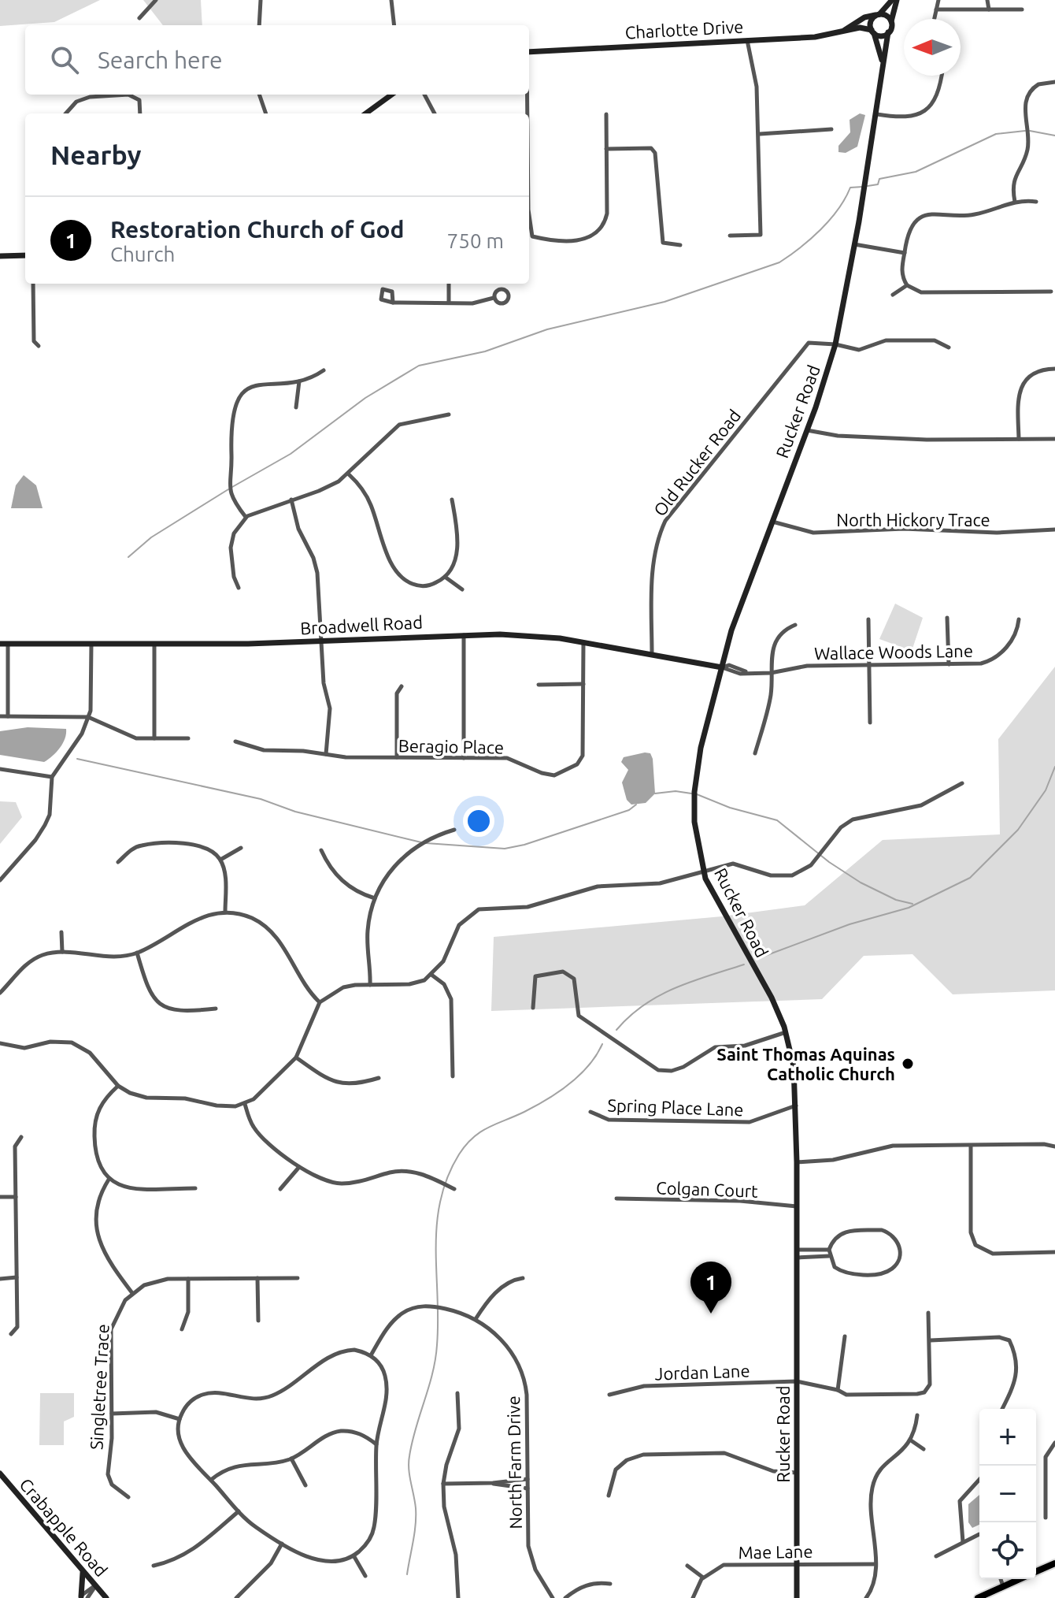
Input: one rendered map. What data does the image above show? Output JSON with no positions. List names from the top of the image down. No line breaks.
{"streets":{"main road":["Charlotte Drive","Rucker Road","Broadwell Road","Crabapple Road"],"street":["Old Rucker Road","North Hickory Trace","Wallace Woods Lane","Beragio Place","Spring Place Lane","Colgan Court","Jordan Lane","Singletree Trace","North Farm Drive","Mae Lane"]},"crossings":[["Charlotte Drive","Rucker Road"],["Rucker Road","Old Rucker Road"],["Rucker Road","North Hickory Trace"],["Rucker Road","Broadwell Road"],["Rucker Road","Wallace Woods Lane"],["Rucker Road","Spring Place Lane"],["Rucker Road","Colgan Court"],["Rucker Road","Jordan Lane"],["Rucker Road","Mae Lane"],["Old Rucker Road","Broadwell Road"],["Broadwell Road","Wallace Woods Lane"],["Broadwell Road","Beragio Place"]],"places":["Saint Thomas Aquinas Catholic Church"],"north":"left","page":{"search":"Search here","heading":"Nearby","list":[{"mark":"1","name":"Restoration Church of God","note":"Church","value":"750 m"}],"pins":"1","map_buttons":["+","−"]}}
